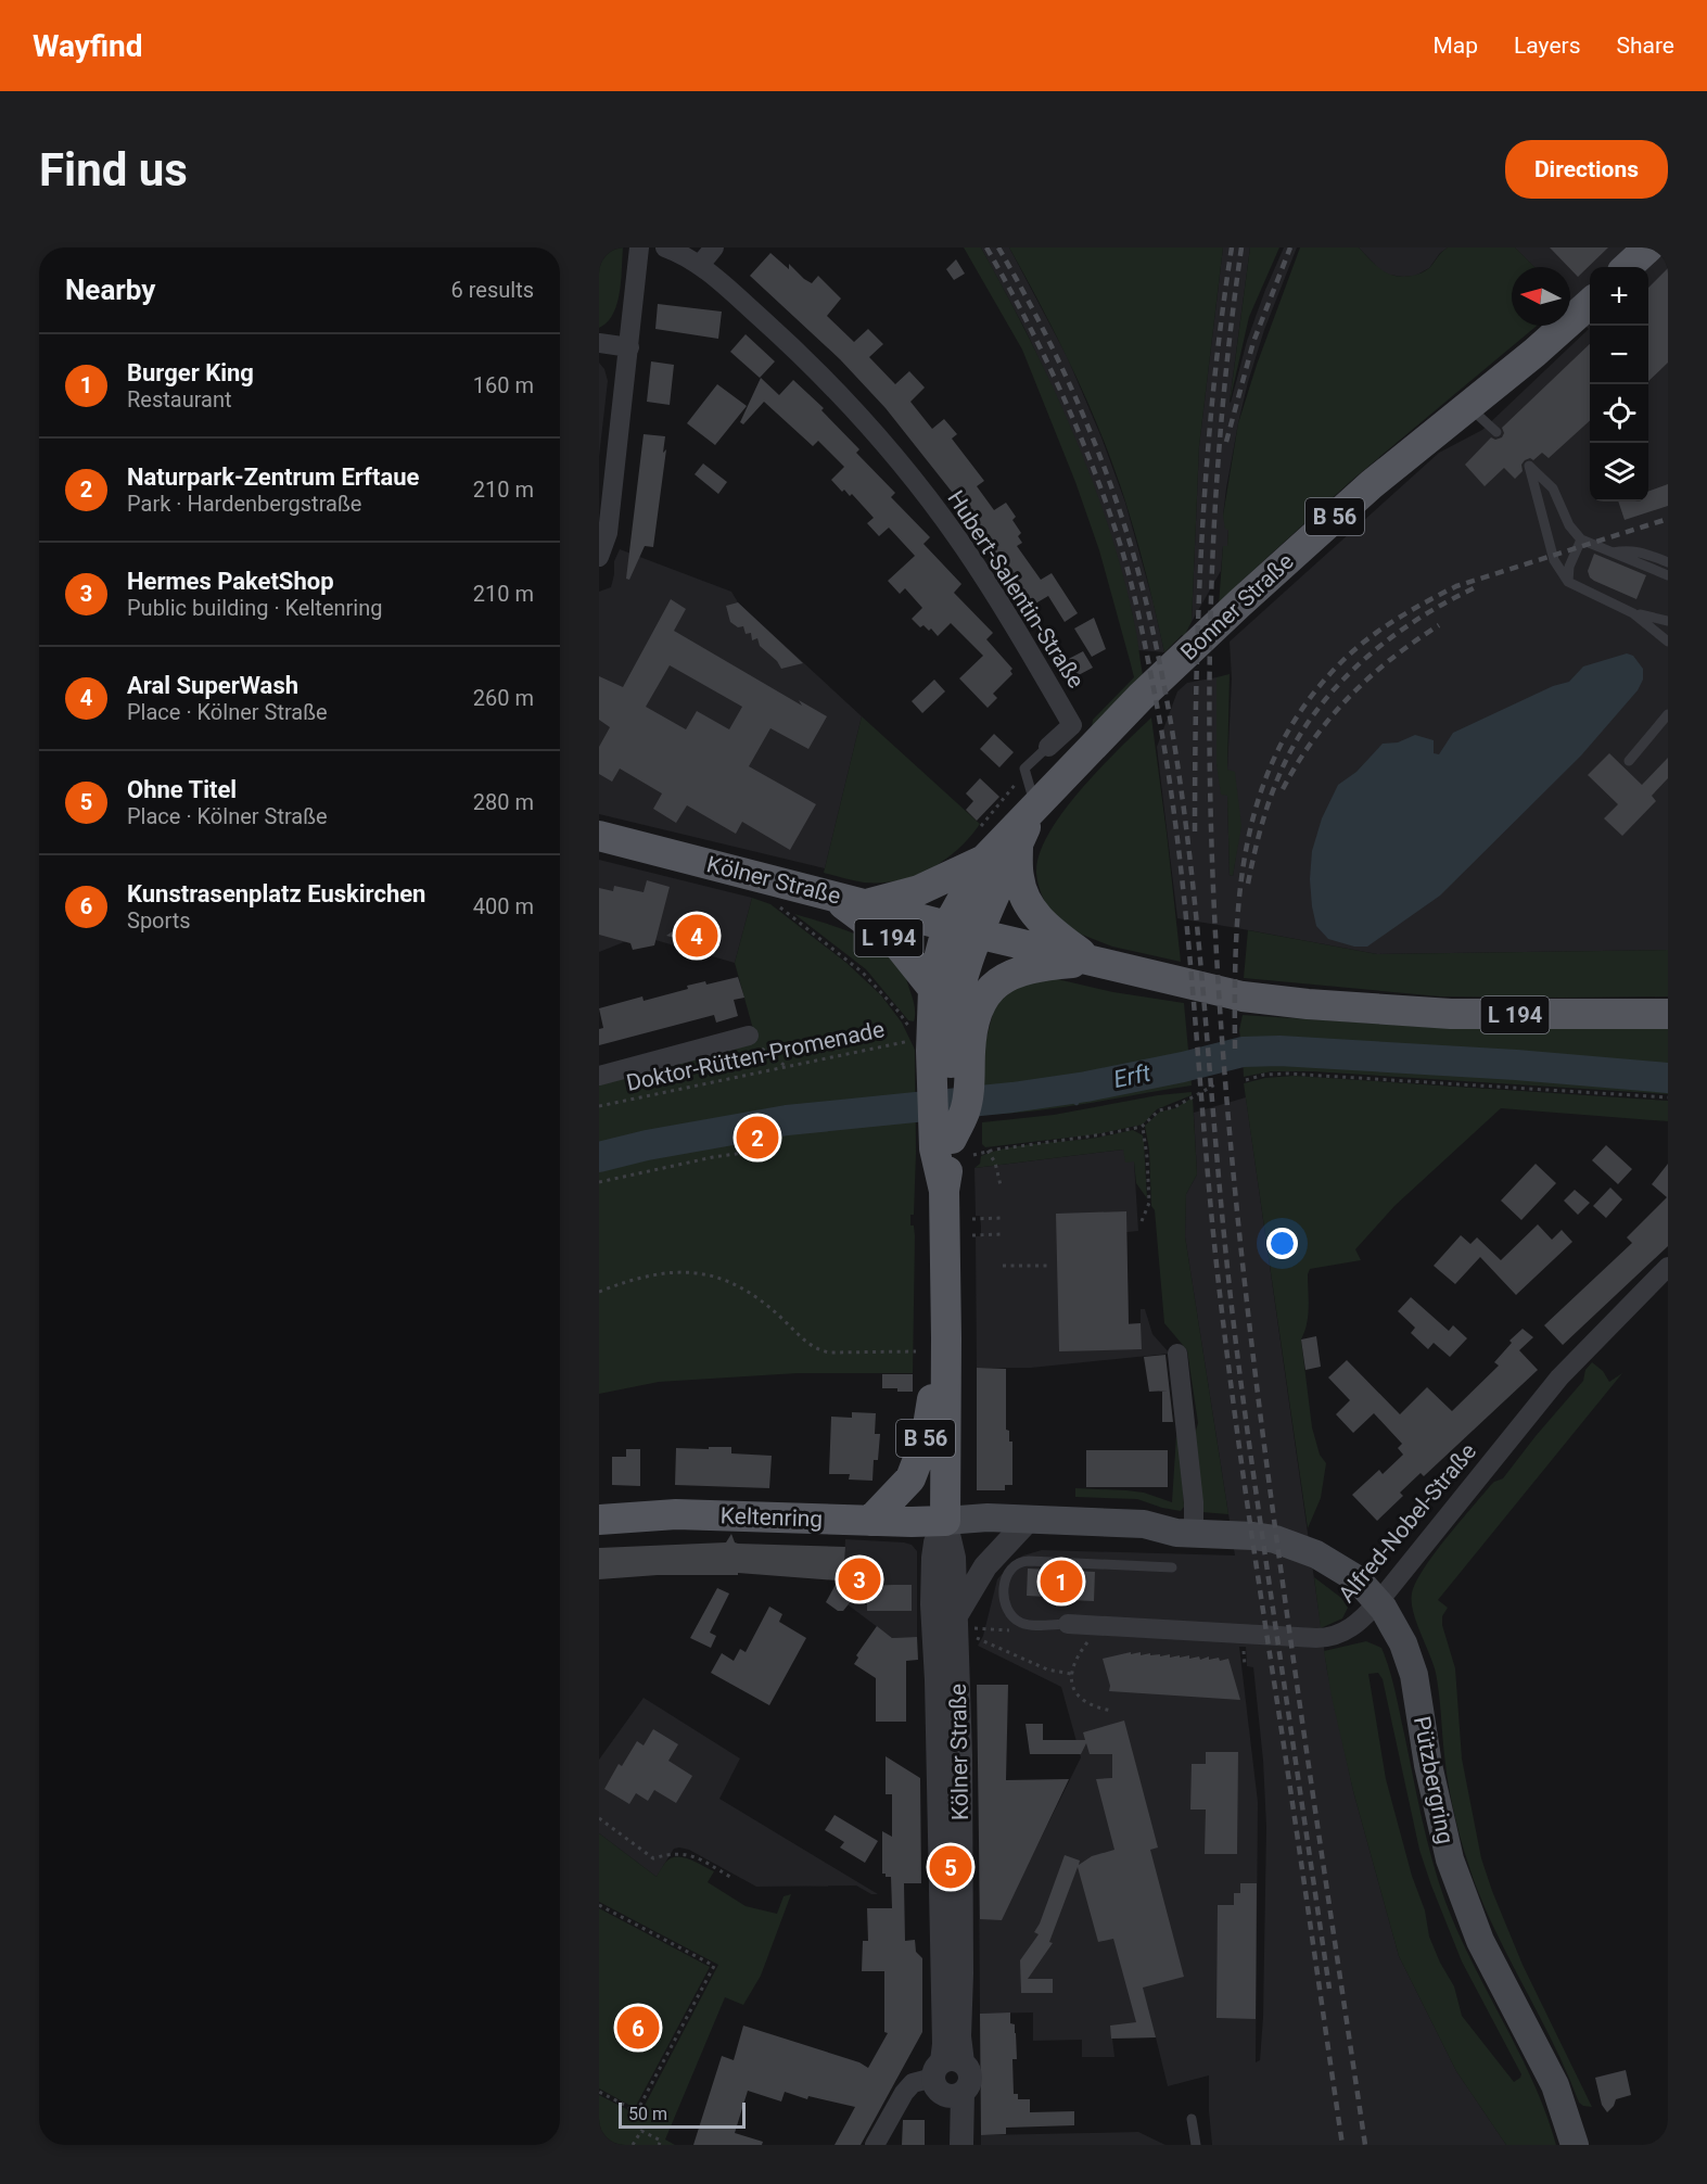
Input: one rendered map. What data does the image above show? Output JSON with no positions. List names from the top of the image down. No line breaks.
{"streets":{"main road":["B 56","Bonner Straße","Kölner Straße","L 194","Keltenring","Pützbergring"],"street":["Hubert-Salentin-Straße","Alfred-Nobel-Straße"],"path":["Doktor-Rütten-Promenade"]},"crossings":[["B 56","Bonner Straße"],["B 56","Kölner Straße"],["B 56","L 194"],["B 56","Doktor-Rütten-Promenade"],["B 56","Keltenring"],["Bonner Straße","Kölner Straße"],["Bonner Straße","L 194"],["Kölner Straße","L 194"],["Kölner Straße","Doktor-Rütten-Promenade"],["Kölner Straße","Keltenring"],["Kölner Straße","Pützbergring"],["Keltenring","Pützbergring"],["Alfred-Nobel-Straße","Pützbergring"]],"water":["Erft"],"scale_bar":"50 m","north":"left","page":{"header":"Wayfind","nav":["Map","Layers","Share"],"buttons":"Directions","title":"Find us","heading":["Nearby","6 results"],"map_buttons":["+","−"],"list":[{"mark":"1","name":"Burger King","note":"Restaurant","value":"160 m"},{"mark":"2","name":"Naturpark-Zentrum Erftaue","note":"Park · Hardenbergstraße","value":"210 m"},{"mark":"3","name":"Hermes PaketShop","note":"Public building · Keltenring","value":"210 m"},{"mark":"4","name":"Aral SuperWash","note":"Place · Kölner Straße","value":"260 m"},{"mark":"5","name":"Ohne Titel","note":"Place · Kölner Straße","value":"280 m"},{"mark":"6","name":"Kunstrasenplatz Euskirchen","note":"Sports","value":"400 m"}],"pins":["4","2","3","1","5","6"],"scale":"50 m"}}
